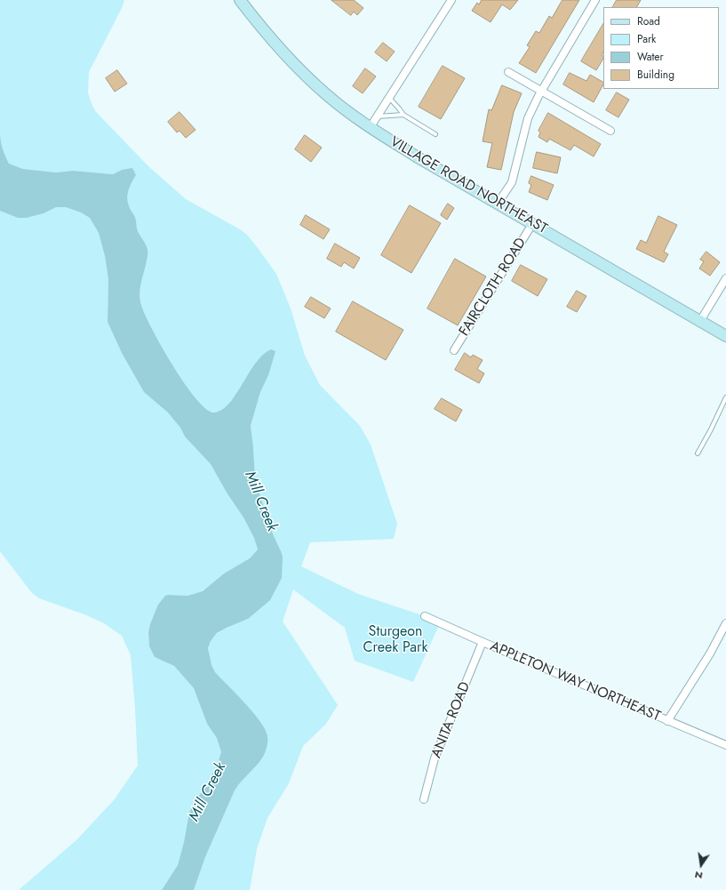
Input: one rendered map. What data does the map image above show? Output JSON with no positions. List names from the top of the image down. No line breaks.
{"streets":{"main road":["VILLAGE ROAD NORTHEAST"],"street":["FAIRCLOTH ROAD","APPLETON WAY NORTHEAST","ANITA ROAD"]},"crossings":[["VILLAGE ROAD NORTHEAST","FAIRCLOTH ROAD"],["APPLETON WAY NORTHEAST","ANITA ROAD"]],"water":["Mill Creek"],"parks":["Sturgeon Creek Park"],"legend":["Road","Park","Water","Building"],"north":"bottom"}
